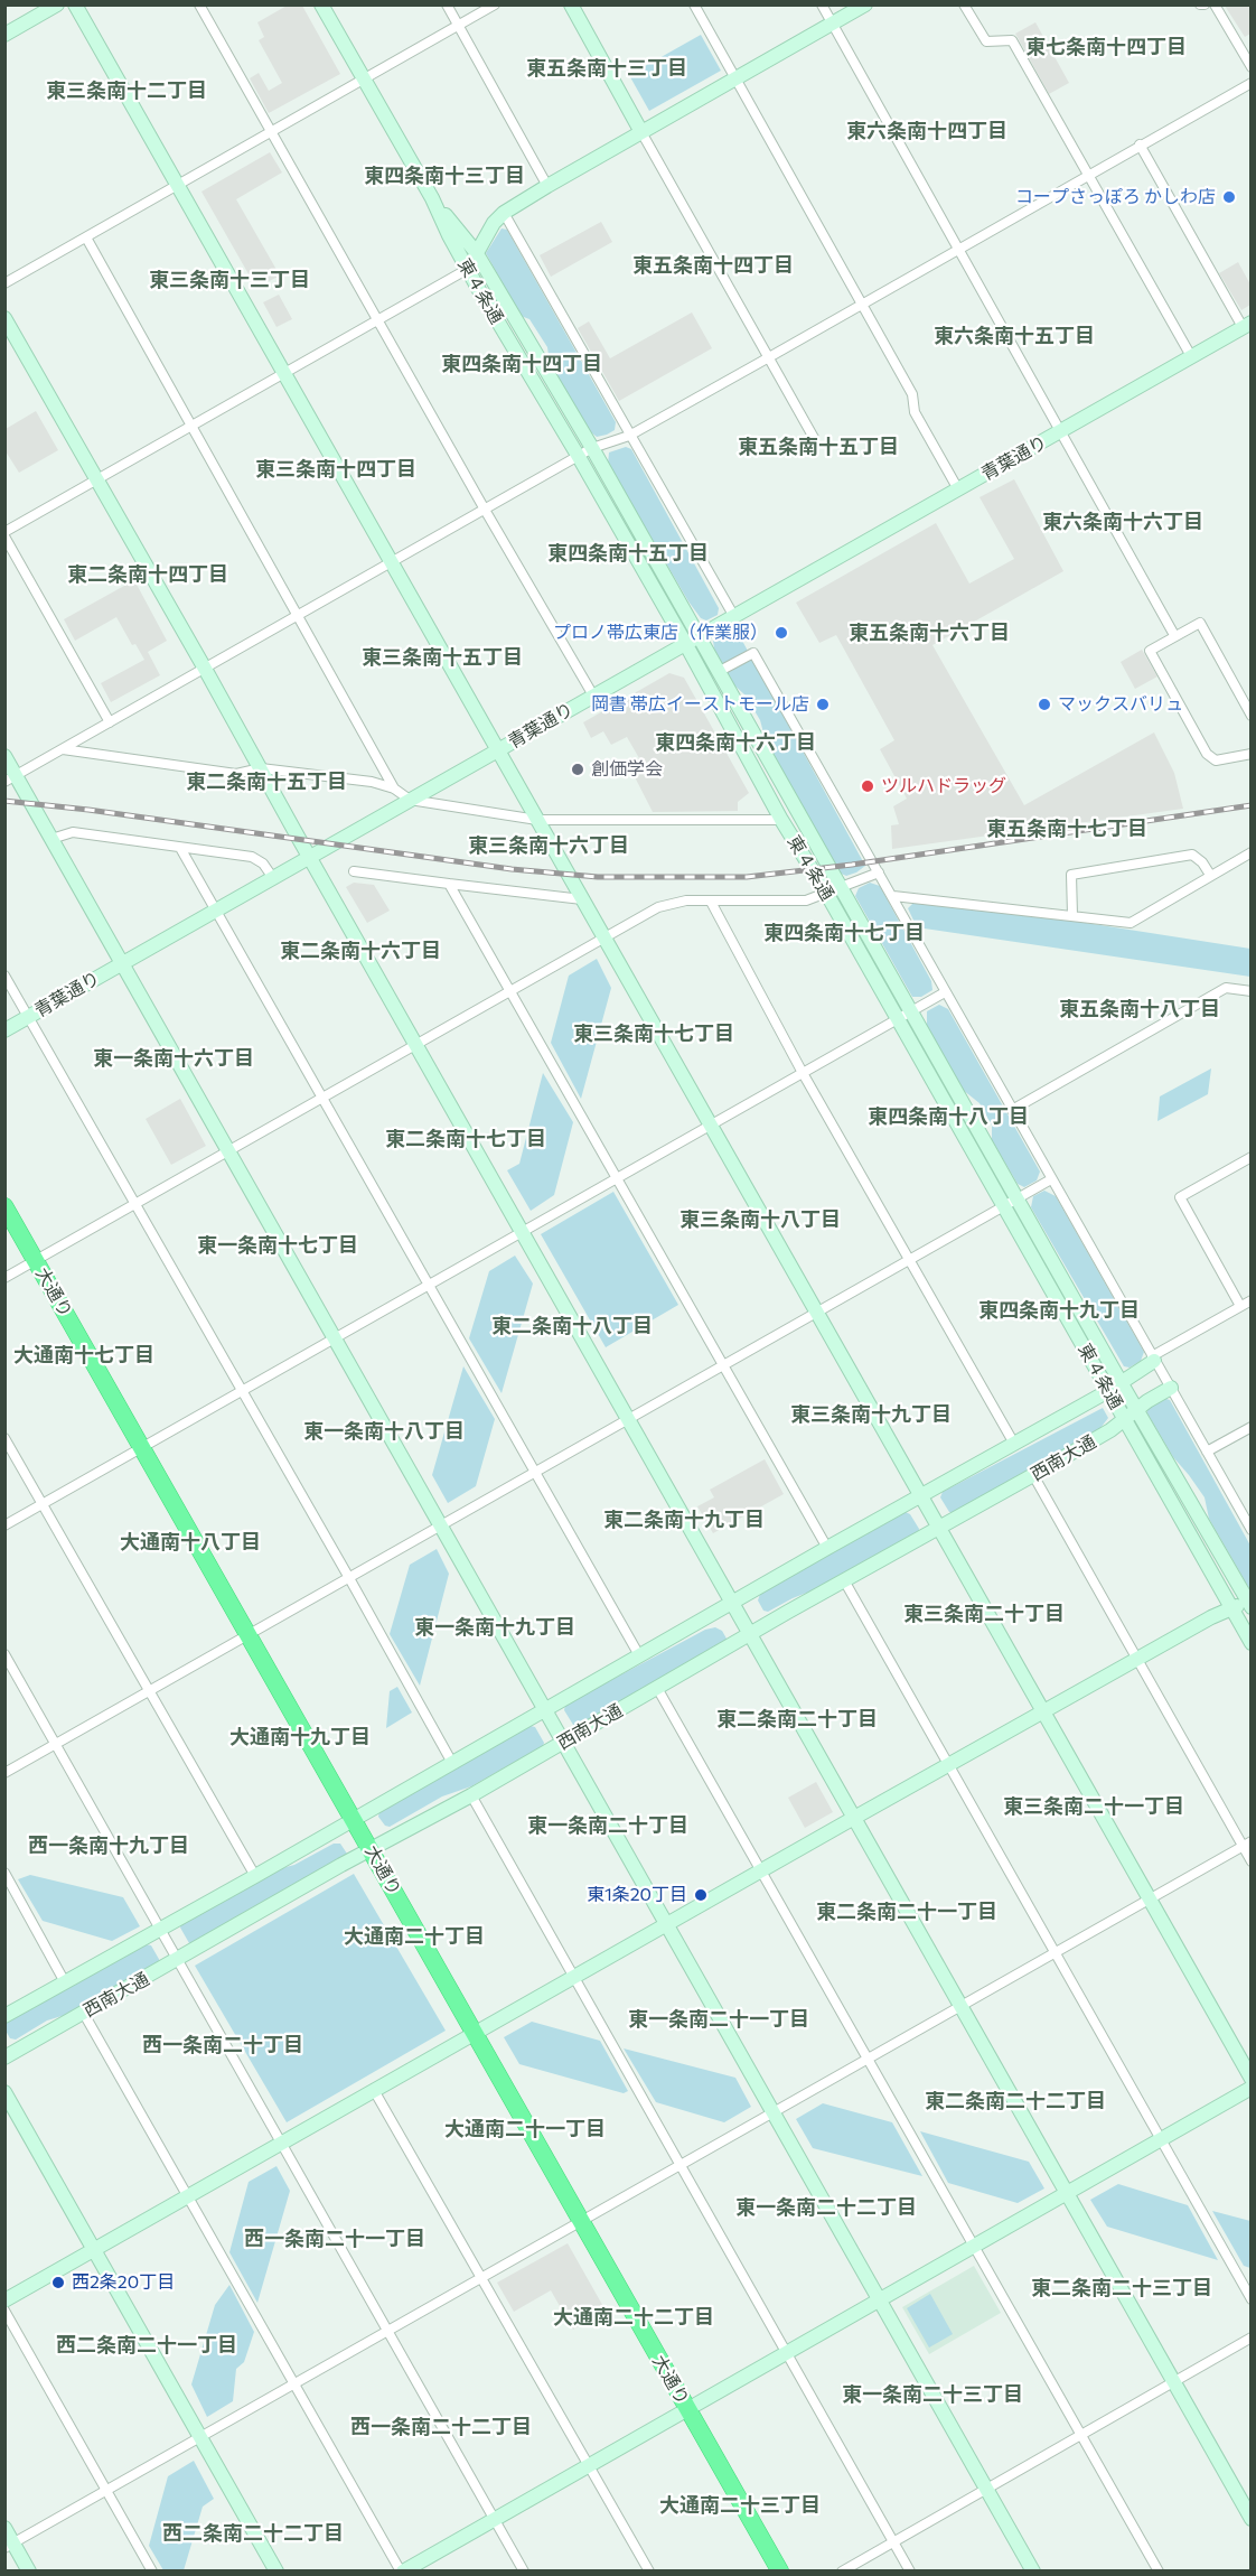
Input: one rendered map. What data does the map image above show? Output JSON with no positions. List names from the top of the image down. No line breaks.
{"streets":{"highway":["大通り"],"street":["東４条通","青葉通り","西南大通"]},"crossings":[["東４条通","青葉通り"],["東４条通","西南大通"],["大通り","西南大通"]],"districts":["東七条南十四丁目","東五条南十三丁目","東三条南十二丁目","東六条南十四丁目","東四条南十三丁目","東五条南十四丁目","東三条南十三丁目","東六条南十五丁目","東四条南十四丁目","東五条南十五丁目","東三条南十四丁目","東六条南十六丁目","東四条南十五丁目","東二条南十四丁目","東五条南十六丁目","東三条南十五丁目","東四条南十六丁目","東二条南十五丁目","東五条南十七丁目","東三条南十六丁目","東四条南十七丁目","東二条南十六丁目","東五条南十八丁目","東三条南十七丁目","東一条南十六丁目","東四条南十八丁目","東二条南十七丁目","東三条南十八丁目","東一条南十七丁目","東四条南十九丁目","東二条南十八丁目","大通南十七丁目","東三条南十九丁目","東一条南十八丁目","東二条南十九丁目","大通南十八丁目","東三条南二十丁目","東一条南十九丁目","東二条南二十丁目","大通南十九丁目","東三条南二十一丁目","東一条南二十丁目","西一条南十九丁目","東二条南二十一丁目","大通南二十丁目","東一条南二十一丁目","西一条南二十丁目","東二条南二十二丁目","大通南二十一丁目","東一条南二十二丁目","西一条南二十一丁目","東二条南二十三丁目","大通南二十二丁目","西二条南二十一丁目","東一条南二十三丁目","西一条南二十二丁目","大通南二十三丁目","西二条南二十二丁目"],"places":["コープさっぽろ かしわ店","プロノ帯広東店（作業服）","岡書 帯広イーストモール店","マックスバリュ","創価学会","ツルハドラッグ","東1条20丁目","西2条20丁目"]}
